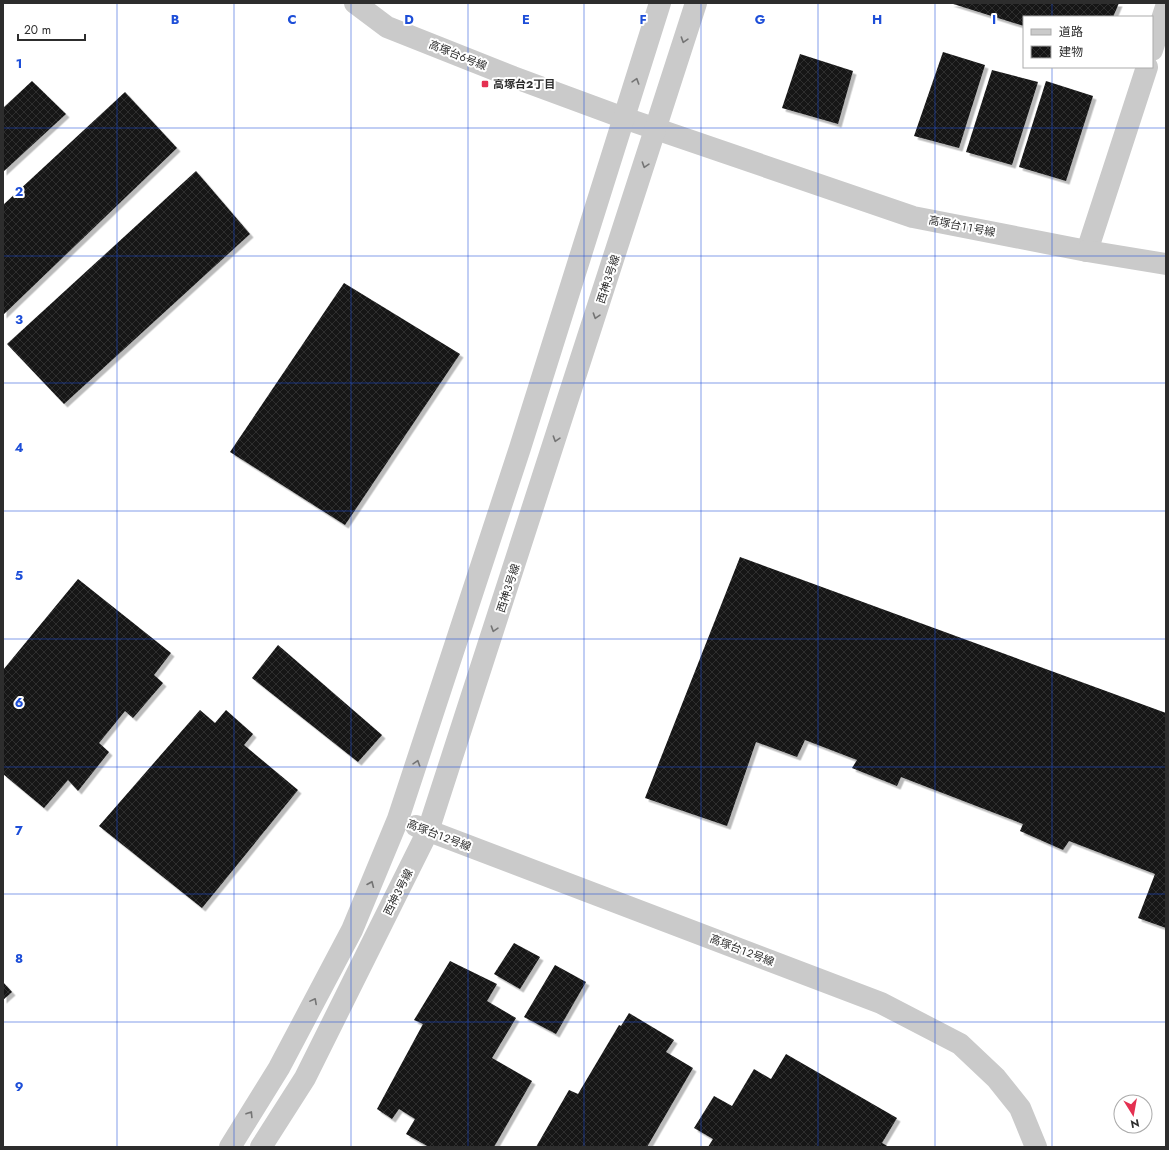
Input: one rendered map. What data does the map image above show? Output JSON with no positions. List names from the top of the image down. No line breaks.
{"streets":{"street":["高塚台６号線","高塚台１１号線","西神３号線","高塚台１２号線"]},"crossings":[["高塚台６号線","高塚台１１号線"],["高塚台６号線","西神３号線"],["高塚台１１号線","西神３号線"],["西神３号線","高塚台１２号線"]],"places":{"transit":["高塚台2丁目"]},"legend":["道路","建物"],"scale_bar":"20 m","north":"bottom","grid":{"columns":["B","C","D","E","F","G","H","I"],"rows":["1","2","3","4","5","6","7","8","9"]}}
